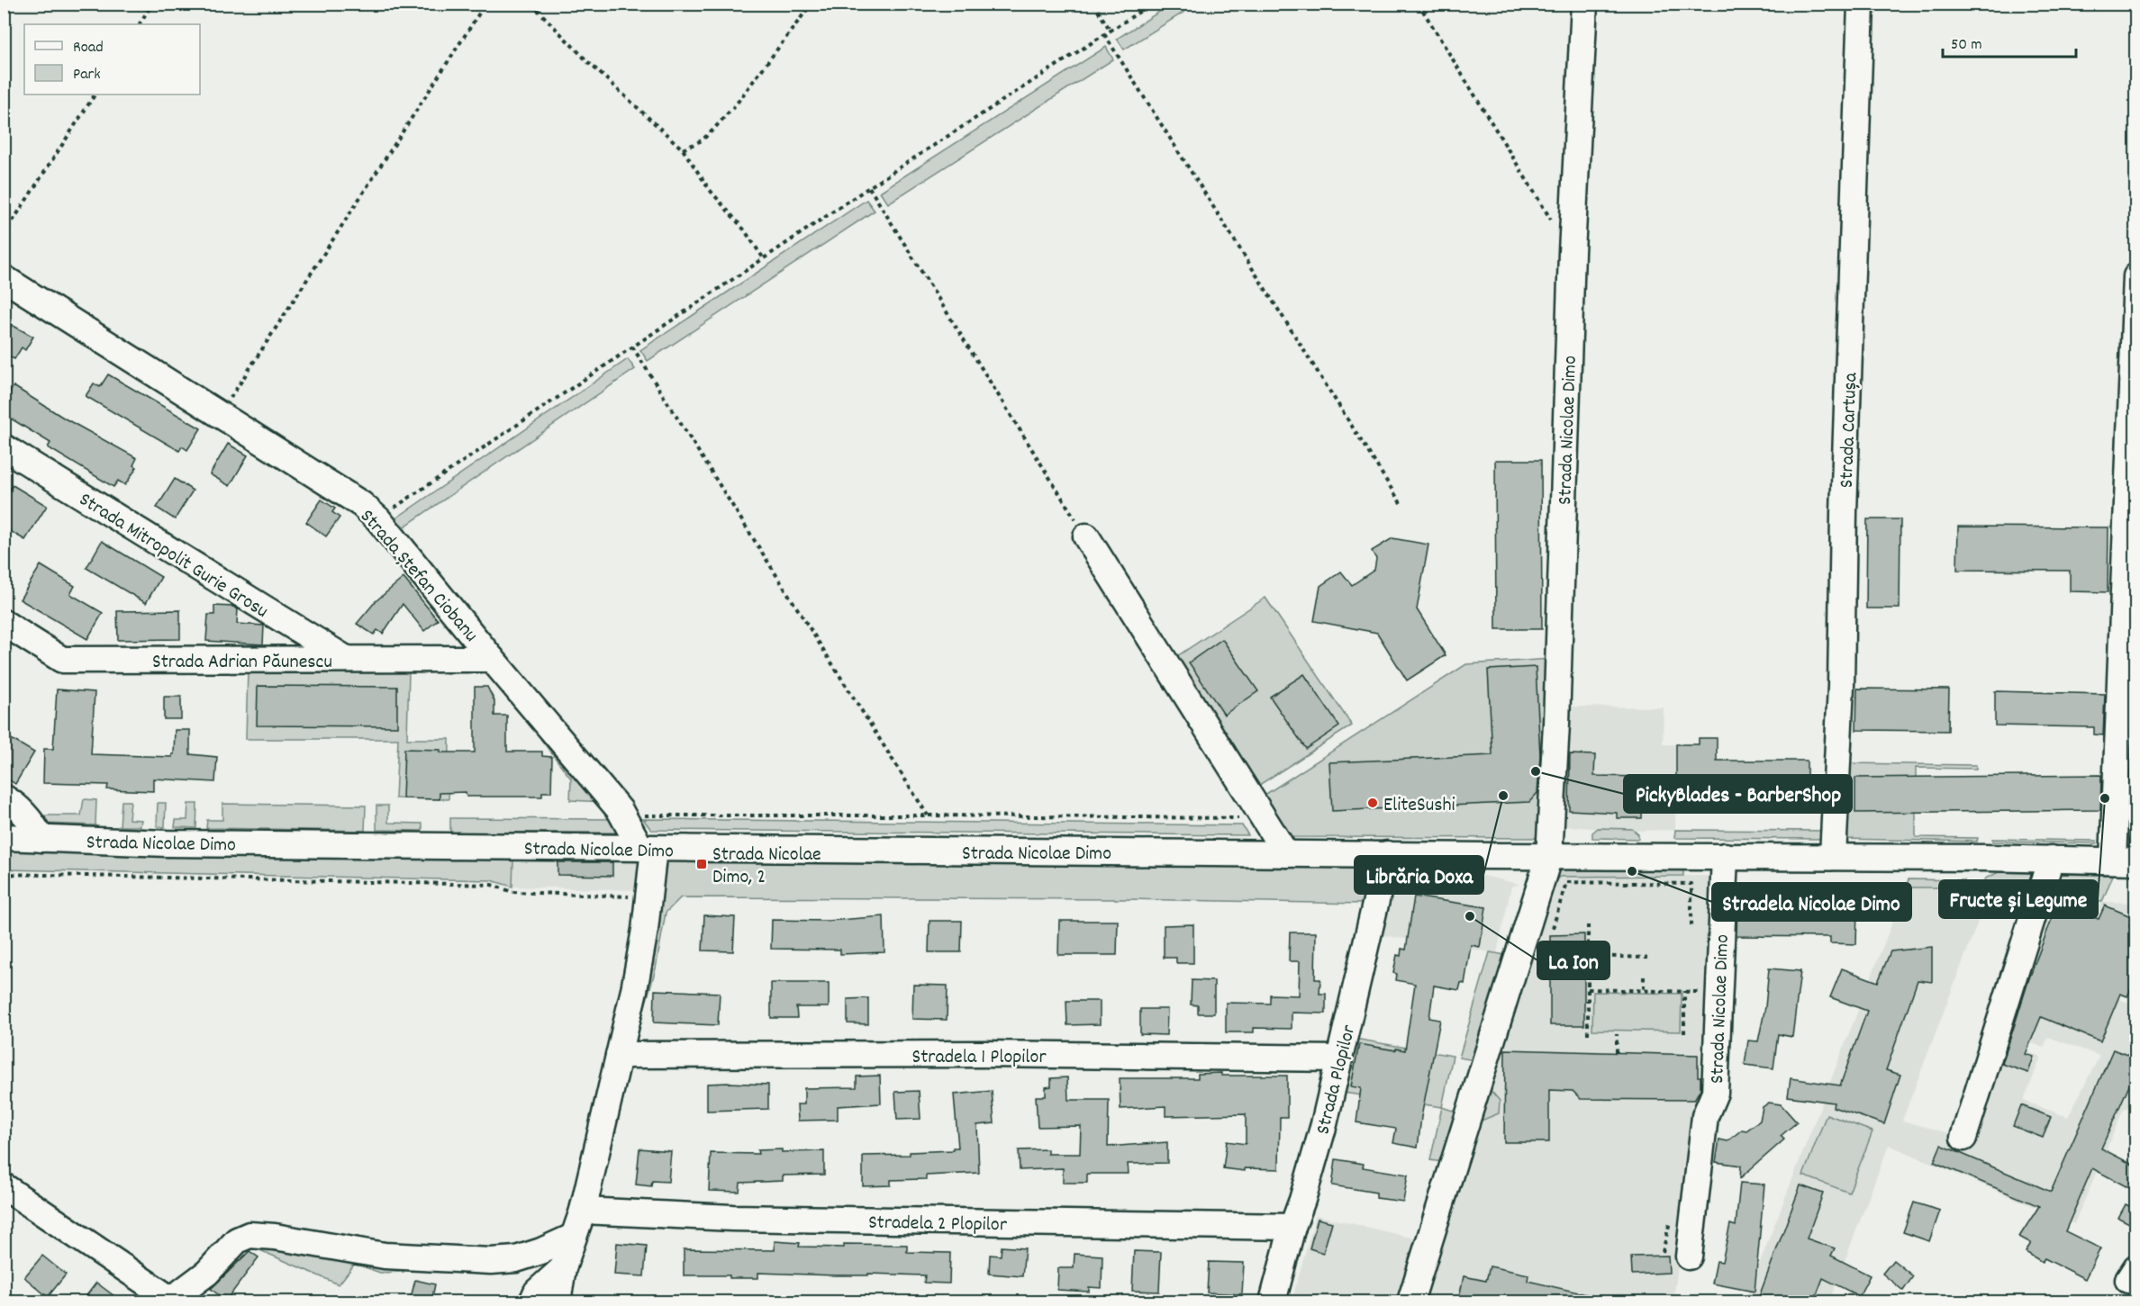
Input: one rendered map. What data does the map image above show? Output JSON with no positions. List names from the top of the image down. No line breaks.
{"streets":{"street":["Strada Nicolae Dimo","Strada Cartușa","Strada Mitropolit Gurie Grosu","Strada Ștefan Ciobanu","Strada Adrian Păunescu","Stradela 1 Plopilor","Strada Plopilor","Stradela 2 Plopilor"]},"crossings":[["Strada Nicolae Dimo","Strada Cartușa"],["Strada Nicolae Dimo","Strada Ștefan Ciobanu"],["Strada Nicolae Dimo","Strada Plopilor"],["Strada Mitropolit Gurie Grosu","Strada Adrian Păunescu"],["Strada Ștefan Ciobanu","Strada Adrian Păunescu"],["Stradela 1 Plopilor","Strada Plopilor"],["Strada Plopilor","Stradela 2 Plopilor"]],"places":{"other":["PickyBlades - BarberShop","Librăria Doxa","Fructe și Legume","EliteSushi","Stradela Nicolae Dimo","La Ion"],"transit":["Strada Nicolae Dimo, 2"]},"legend":["Road","Park"],"scale_bar":"50 m"}
